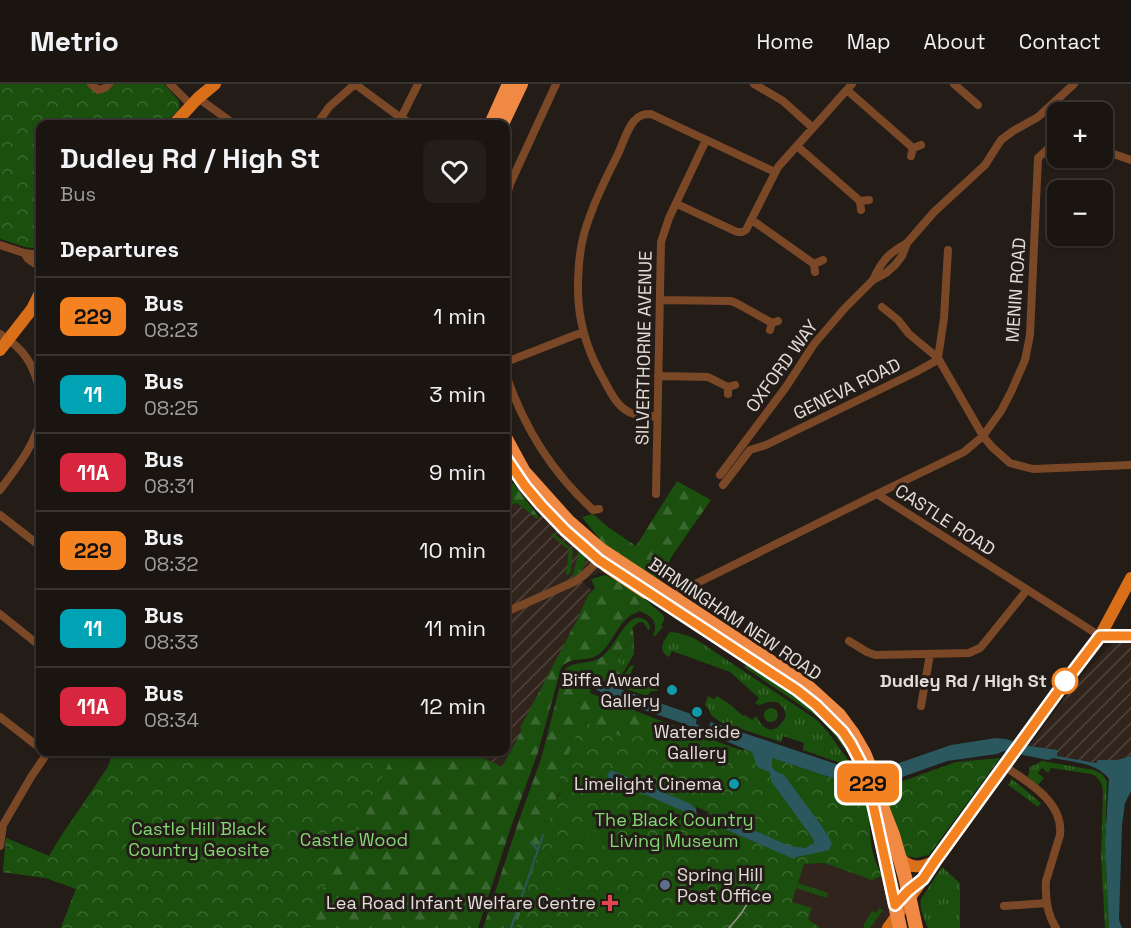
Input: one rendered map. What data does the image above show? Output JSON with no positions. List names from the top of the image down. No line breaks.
{"streets":{"highway":["BIRMINGHAM NEW ROAD"],"street":["MENIN ROAD","SILVERTHORNE AVENUE","OXFORD WAY","GENEVA ROAD","CASTLE ROAD"]},"crossings":[["MENIN ROAD","CASTLE ROAD"],["CASTLE ROAD","BIRMINGHAM NEW ROAD"]],"parks":["The Black Country Living Museum","Castle Hill Black Country Geosite","Castle Wood"],"places":{"other":["Dudley Rd / High St","Biffa Award Gallery","Waterside Gallery","Limelight Cinema","Spring Hill Post Office"],"health":["Lea Road Infant Welfare Centre"]},"lines":["bus line 229"],"page":{"header":"Metrio","nav":["Home","Map","About","Contact"],"on_map":"229","map_buttons":["+","−"],"heading":[["Dudley Rd / High St","Bus"],"Departures"],"list":[{"mark":"229","name":"Bus","note":"08:23","value":"1 min"},{"mark":"11","name":"Bus","note":"08:25","value":"3 min"},{"mark":"11A","name":"Bus","note":"08:31","value":"9 min"},{"mark":"229","name":"Bus","note":"08:32","value":"10 min"},{"mark":"11","name":"Bus","note":"08:33","value":"11 min"},{"mark":"11A","name":"Bus","note":"08:34","value":"12 min"}]}}
